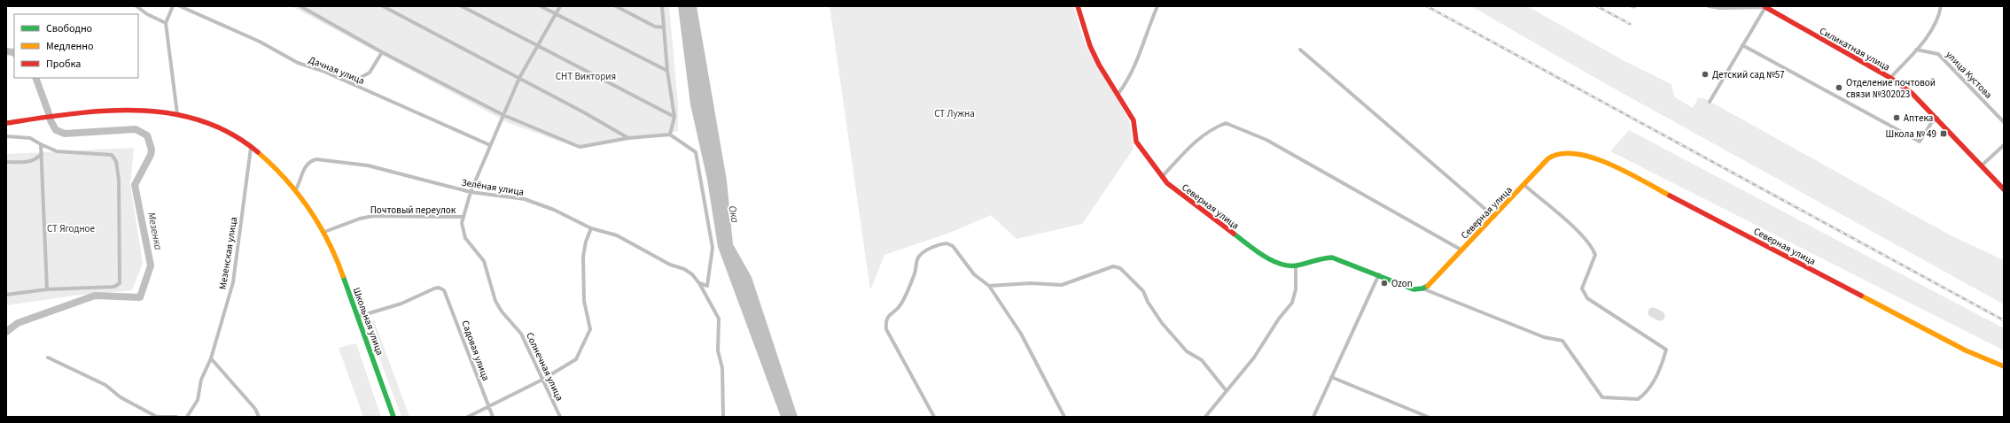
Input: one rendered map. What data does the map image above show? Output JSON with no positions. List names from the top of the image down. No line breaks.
{"streets":{"street":["Силикатная улица","Дачная улица","улица Кустова","Зелёная улица","Северная улица","Почтовый переулок","Мезенская улица","Школьная улица","Садовая улица","Солнечная улица"]},"crossings":[["Зелёная улица","Школьная улица"],["Почтовый переулок","Школьная улица"],["Почтовый переулок","Солнечная улица"],["Мезенская улица","Школьная улица"],["Школьная улица","Садовая улица"]],"water":["Ока","Мезенка"],"parks":["СНТ Виктория","СТ Лужна","СТ Ягодное"],"places":{"other":["Детский сад №57","Отделение почтовой связи №302023","Аптека","Ozon"],"transit":["Школа № 49"]},"legend":["Свободно","Медленно","Пробка"]}
